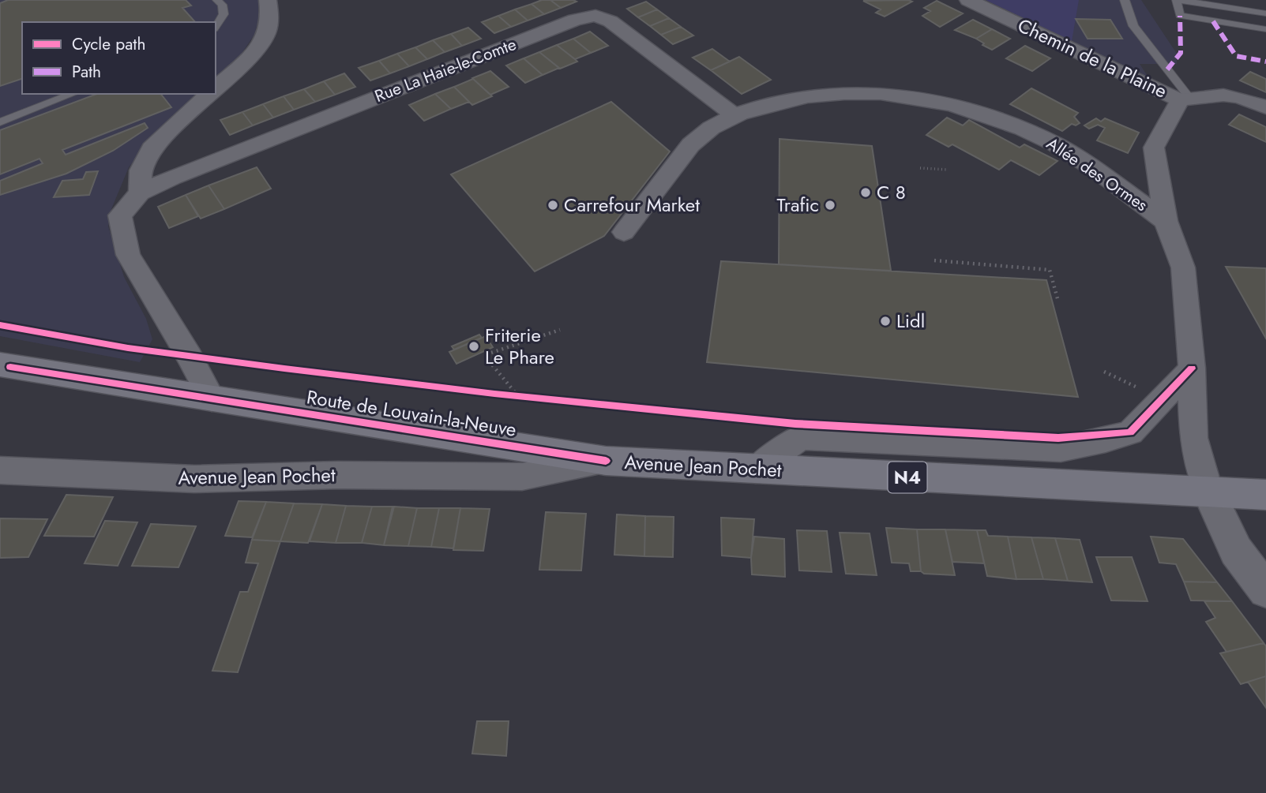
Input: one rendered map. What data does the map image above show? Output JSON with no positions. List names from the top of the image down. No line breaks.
{"streets":{"main road":["Route de Louvain-la-Neuve","Avenue Jean Pochet","N4"],"street":["Chemin de la Plaine","Rue La Haie-le-Comte","Allée des Ormes"]},"crossings":[["Chemin de la Plaine","Allée des Ormes"],["Chemin de la Plaine","Avenue Jean Pochet"],["Chemin de la Plaine","N4"],["Rue La Haie-le-Comte","Allée des Ormes"],["Route de Louvain-la-Neuve","Avenue Jean Pochet"],["Route de Louvain-la-Neuve","N4"],["Avenue Jean Pochet","N4"]],"places":["C 8","Carrefour Market","Trafic","Lidl","Friterie Le Phare"],"legend":["Cycle path","Path"]}
